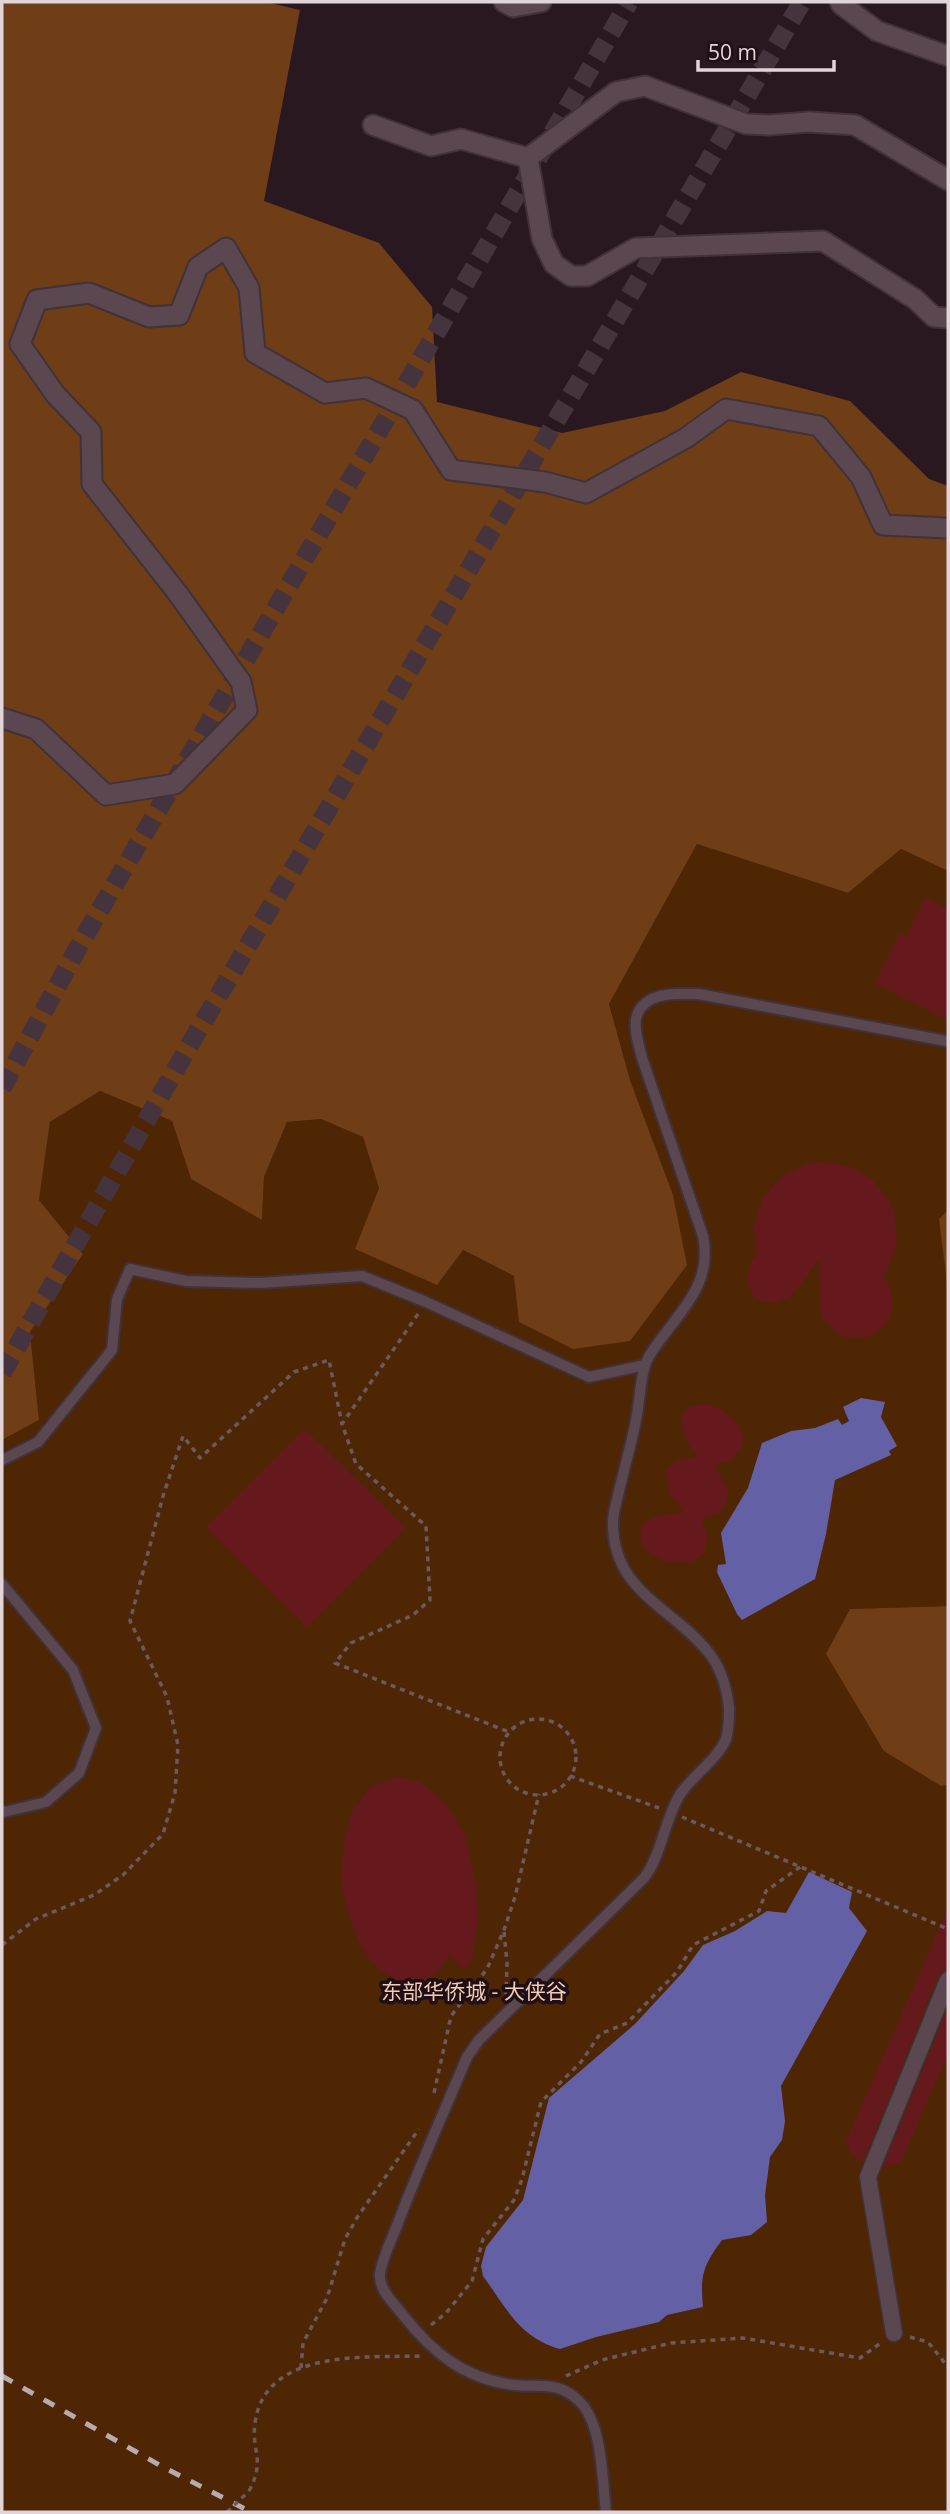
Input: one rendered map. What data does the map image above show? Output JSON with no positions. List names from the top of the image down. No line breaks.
{"parks":["东部华侨城 - 大侠谷"],"scale_bar":"50 m"}
